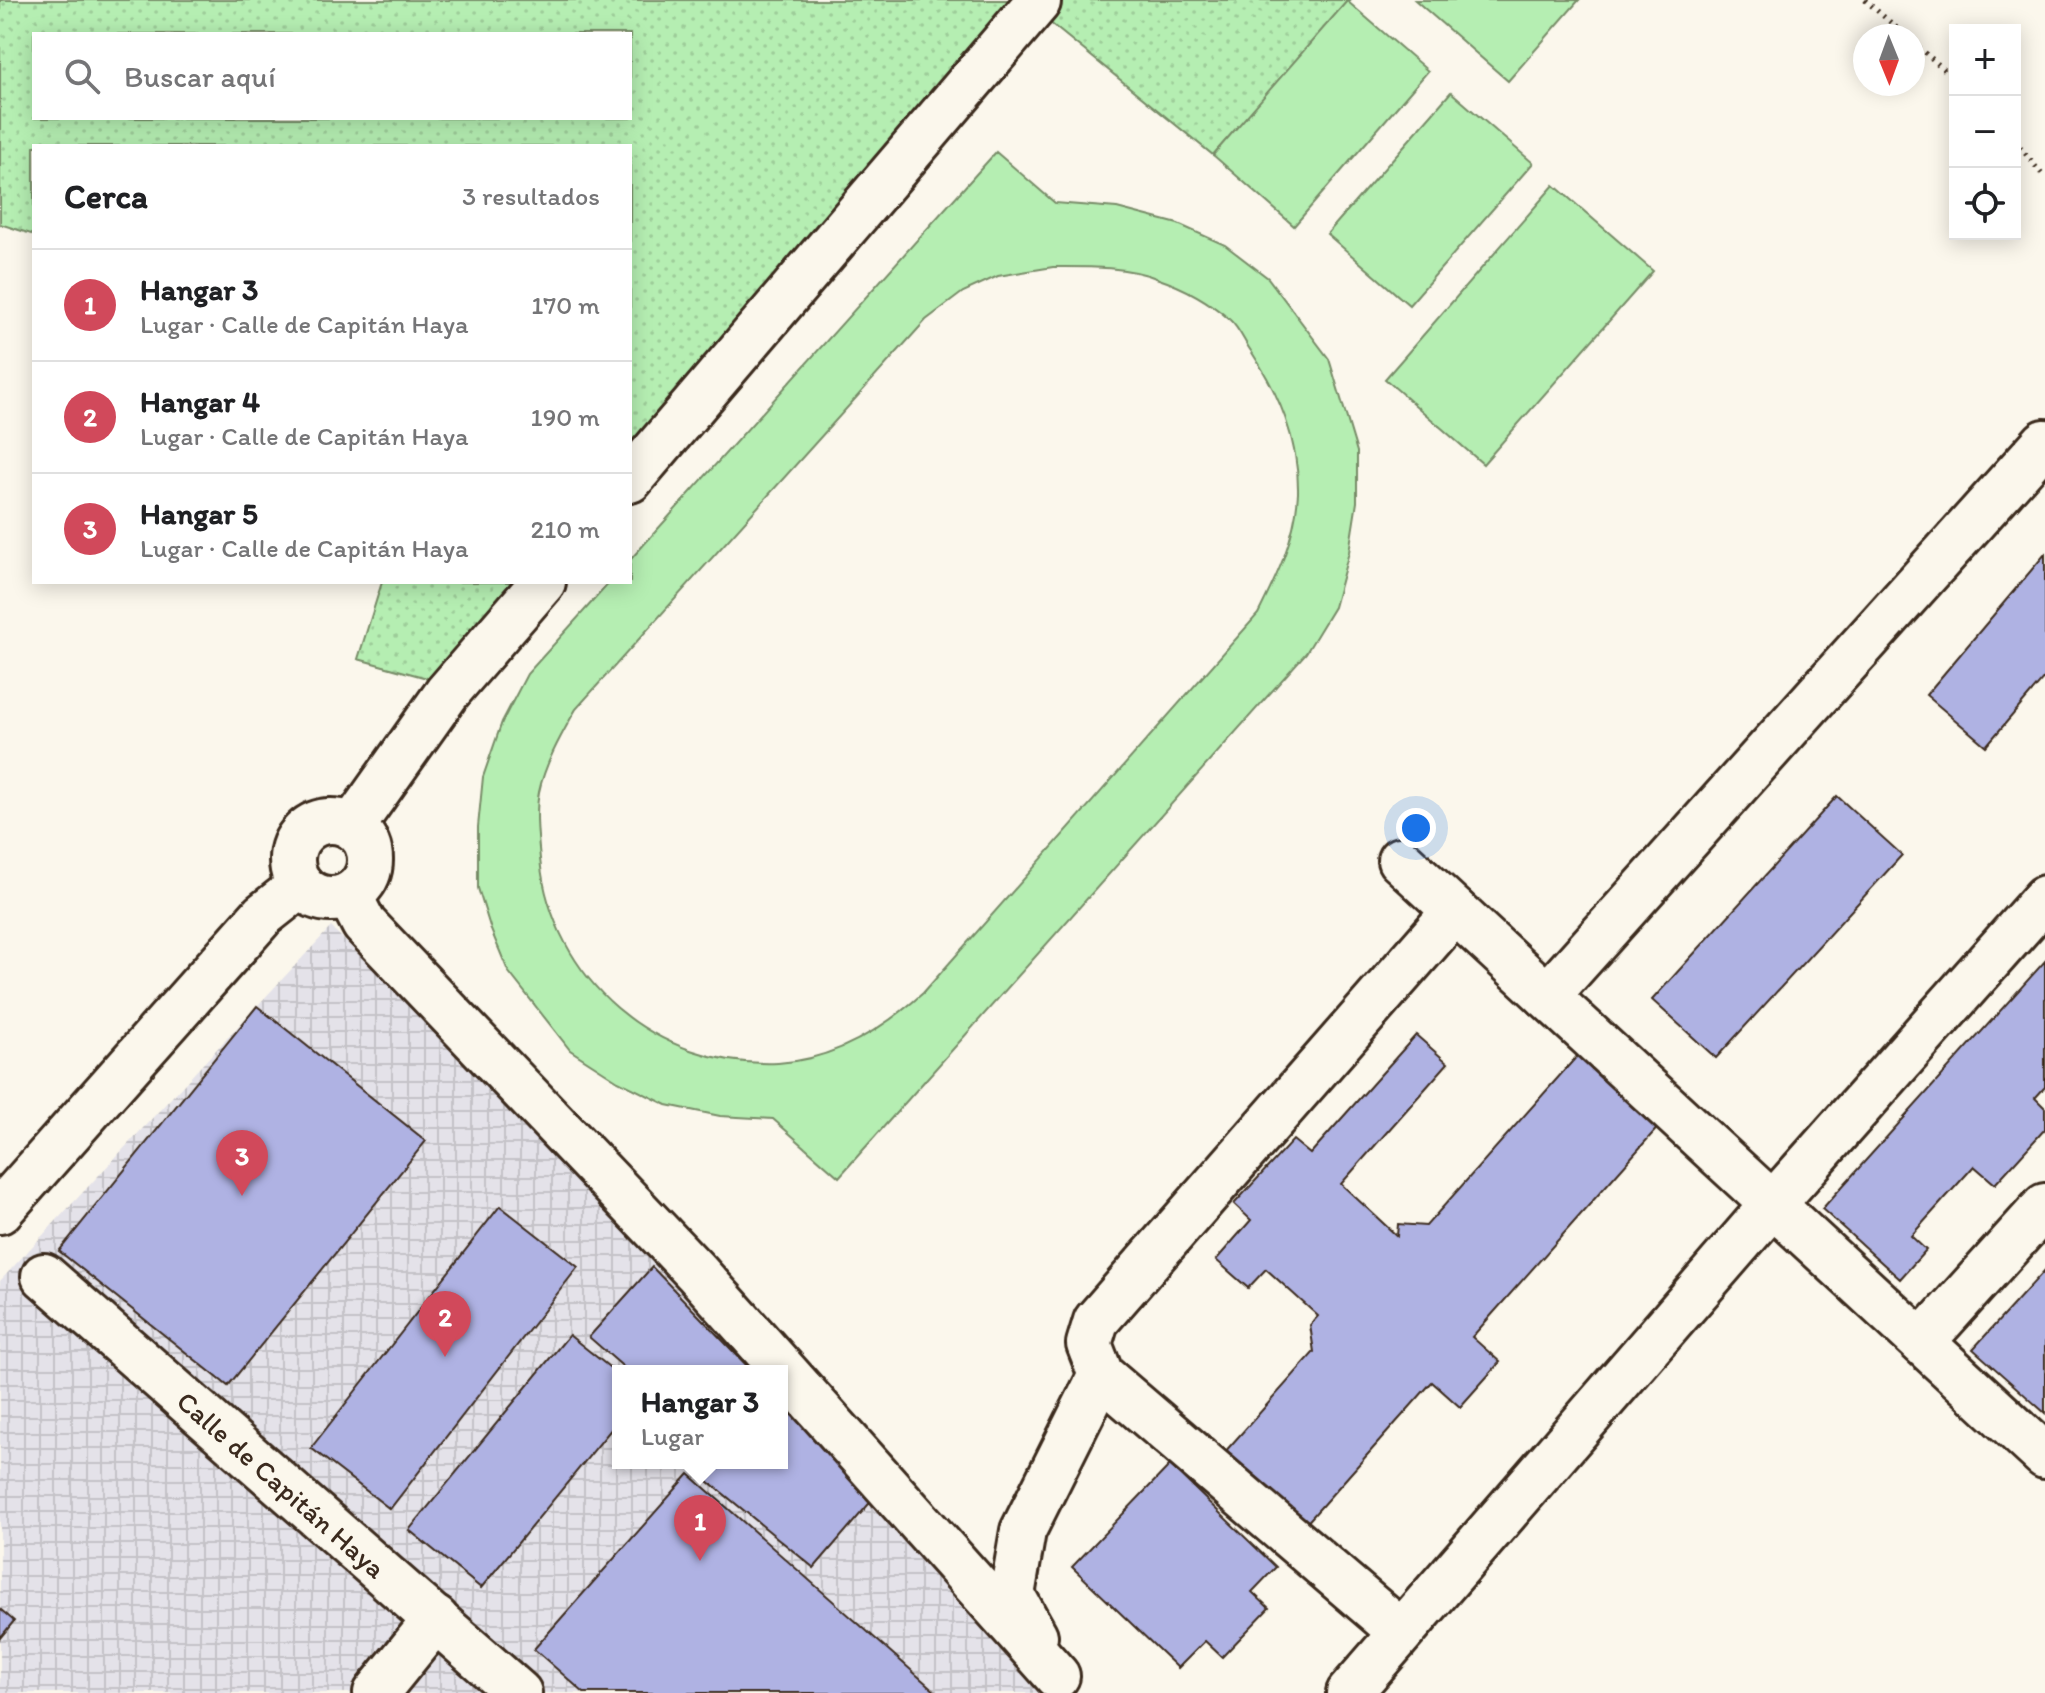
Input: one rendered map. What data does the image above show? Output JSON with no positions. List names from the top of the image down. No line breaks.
{"streets":{"street":["Calle de Capitán Haya"]},"north":"bottom","page":{"map_buttons":["+","−"],"search":"Buscar aquí","heading":["Cerca","3 resultados"],"list":[{"mark":"1","name":"Hangar 3","note":"Lugar · Calle de Capitán Haya","value":"170 m"},{"mark":"2","name":"Hangar 4","note":"Lugar · Calle de Capitán Haya","value":"190 m"},{"mark":"3","name":"Hangar 5","note":"Lugar · Calle de Capitán Haya","value":"210 m"}],"pins":["3","2","1"],"popup":["Hangar 3","Lugar"]}}
